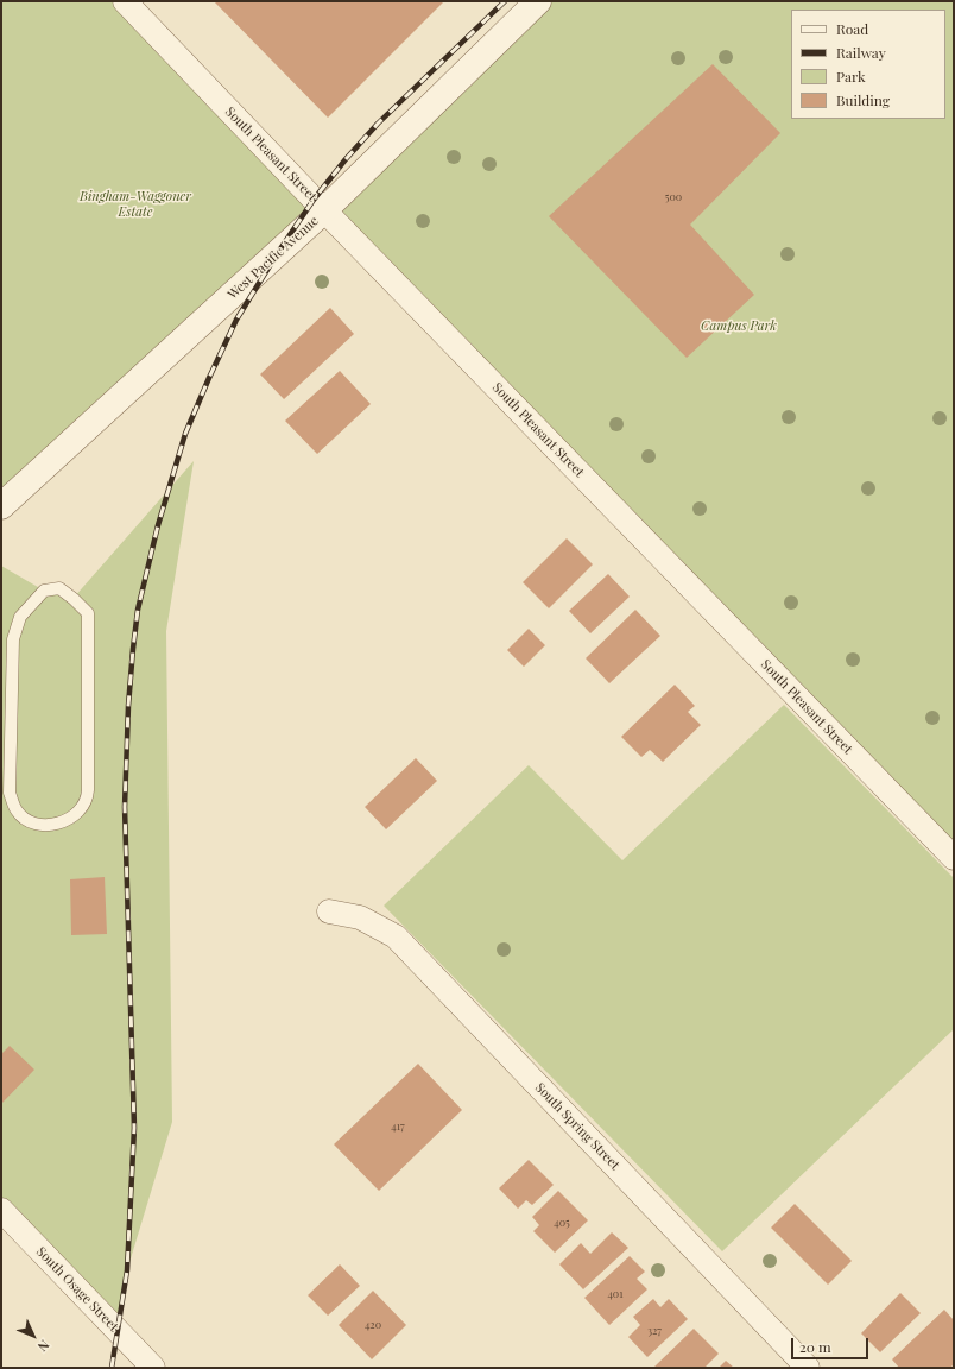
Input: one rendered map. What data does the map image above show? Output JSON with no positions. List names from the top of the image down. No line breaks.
{"streets":{"street":["South Pleasant Street","West Pacific Avenue","South Spring Street","South Osage Street"]},"crossings":[["South Pleasant Street","West Pacific Avenue"]],"parks":["Bingham-Waggoner Estate","Campus Park"],"house_numbers":["500","417","405","401","420","327"],"legend":["Road","Railway","Park","Building"],"scale_bar":"20 m","north":"bottom right"}
